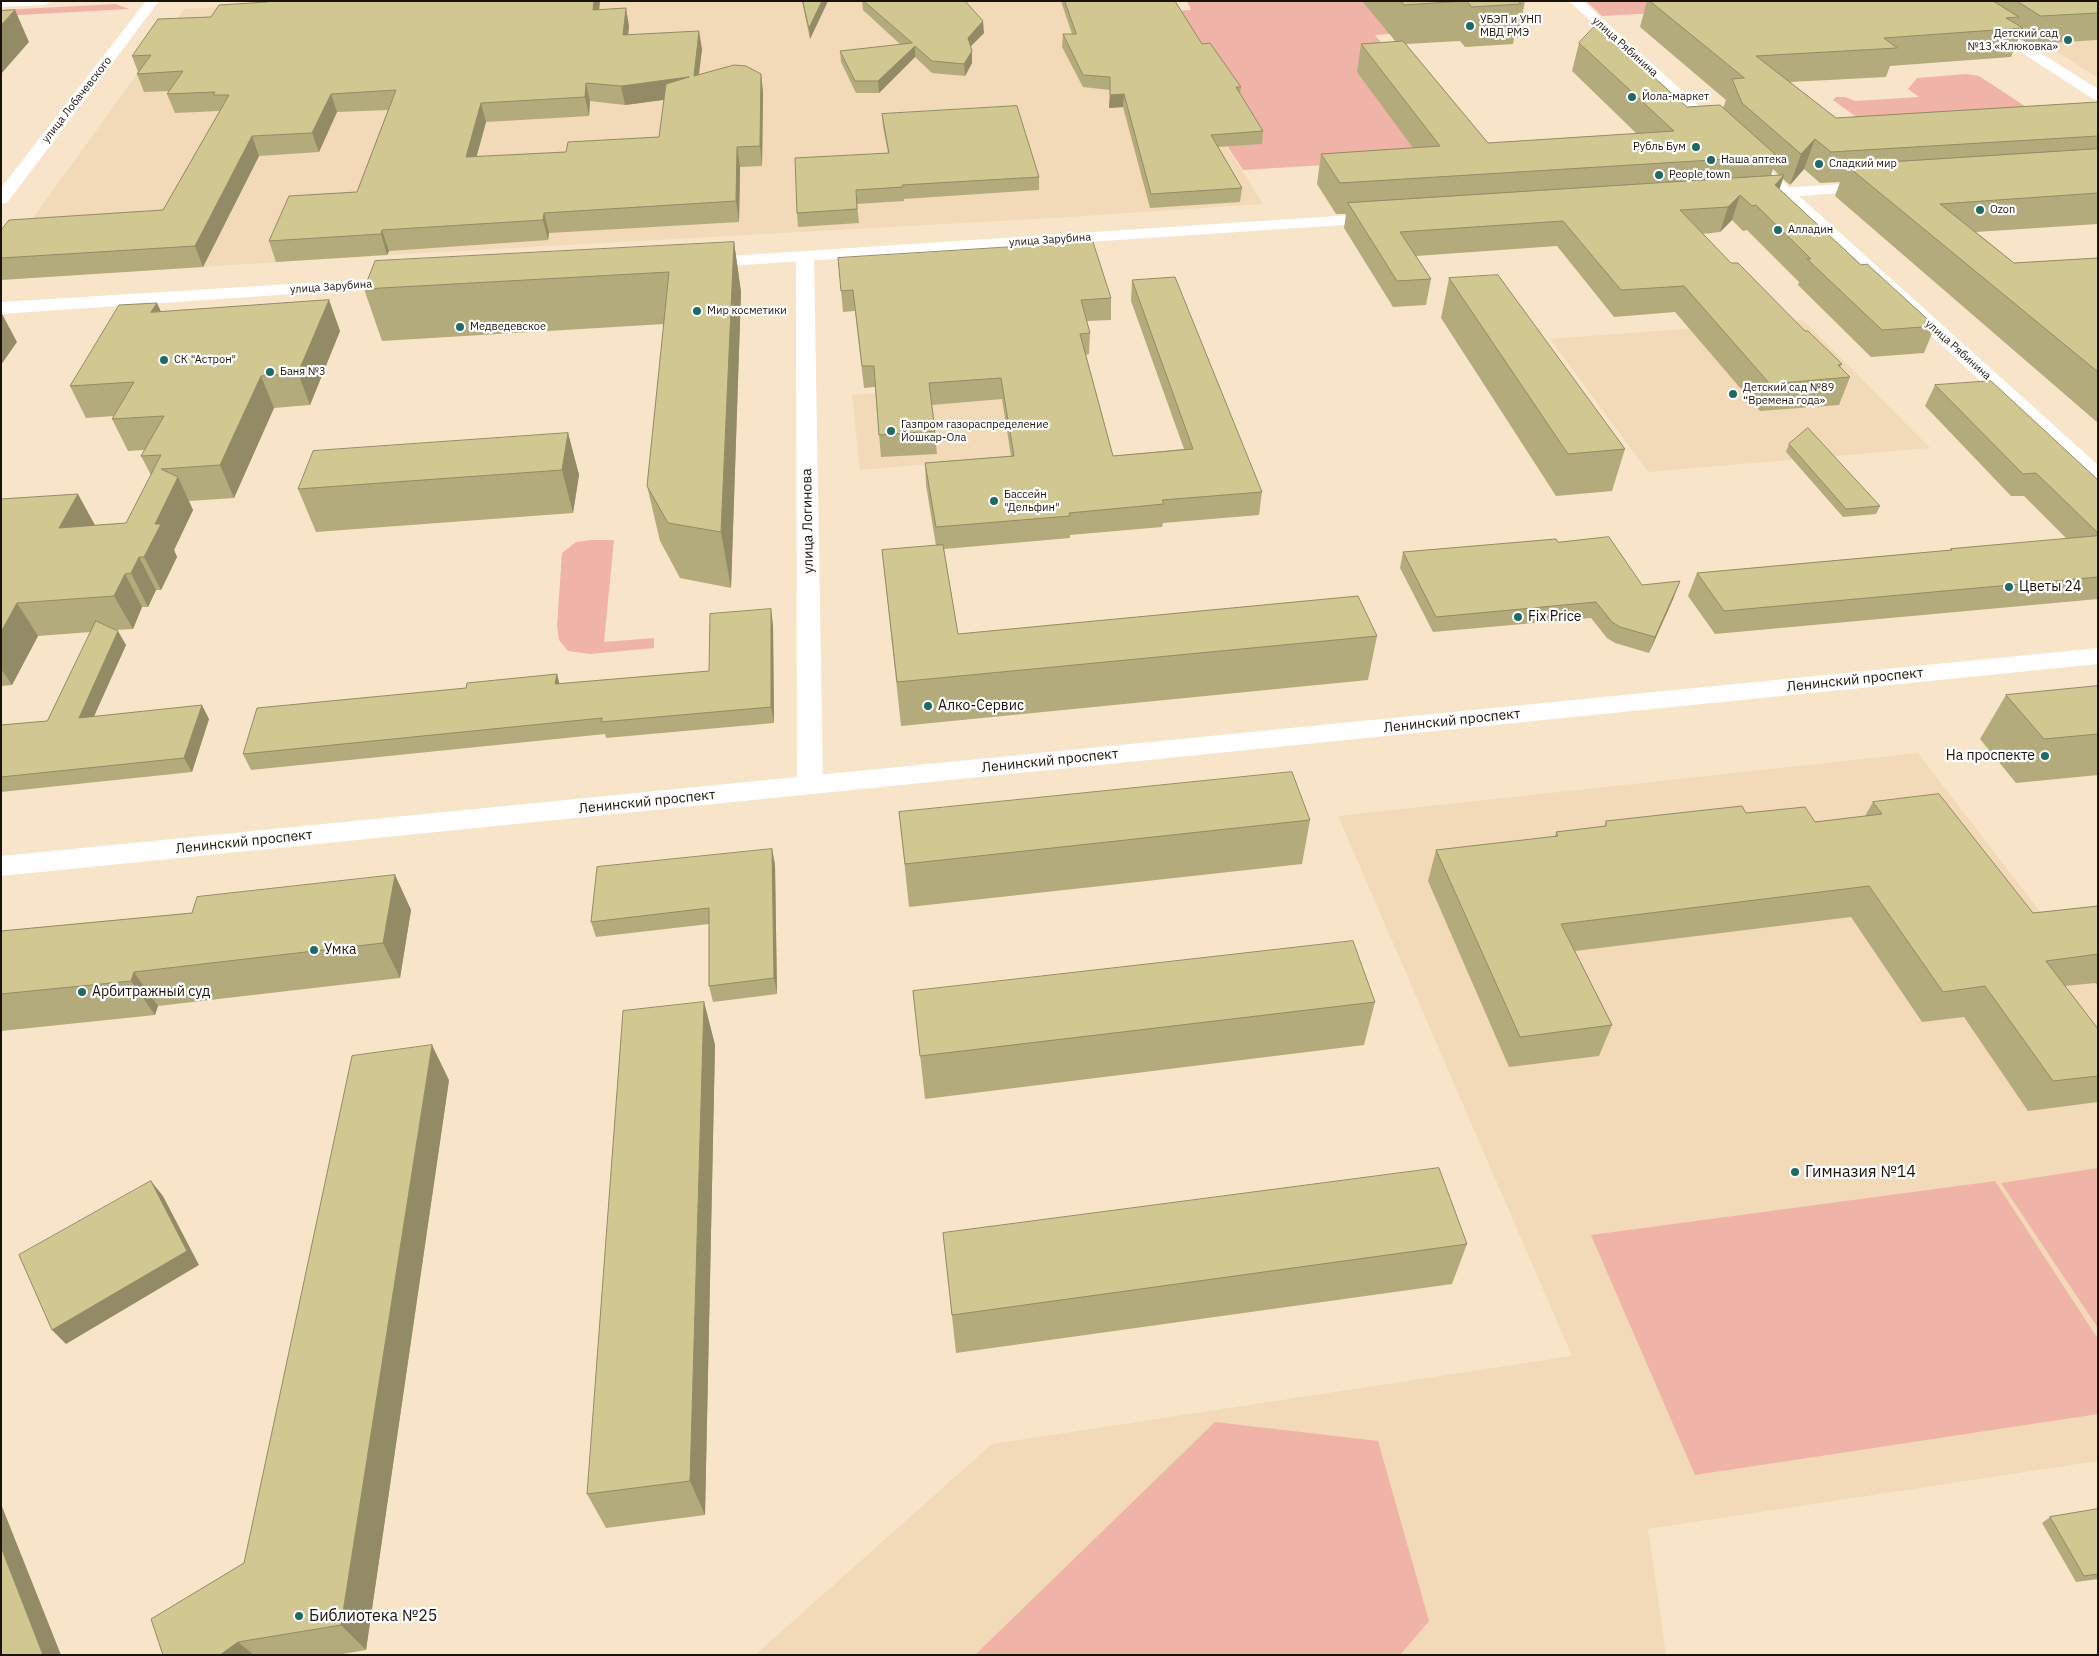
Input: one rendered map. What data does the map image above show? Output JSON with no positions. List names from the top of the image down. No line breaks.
{"streets":{"street":["улица Рябинина","улица Лобачевского","улица Зарубина","улица Логинова","Ленинский проспект"]},"crossings":[["улица Зарубина","улица Логинова"],["улица Логинова","Ленинский проспект"]],"places":["УБЭП и УНП МВД РМЭ","Детский сад №13 «Клюковка»","Йола-маркет","Рубль Бум","Наша аптека","Сладкий мир","People town","Ozon","Алладин","Мир косметики","Медведевское","СК \"Астрон\"","Баня №3","Детский сад №89 “Времена года»","Газпром газораспределение Йошкар-Ола","Бассейн \"Дельфин\"","Цветы 24","Fix Price","Алко-Сервис","На проспекте","Умка","Арбитражный суд","Гимназия №14","Библиотека №25"]}
